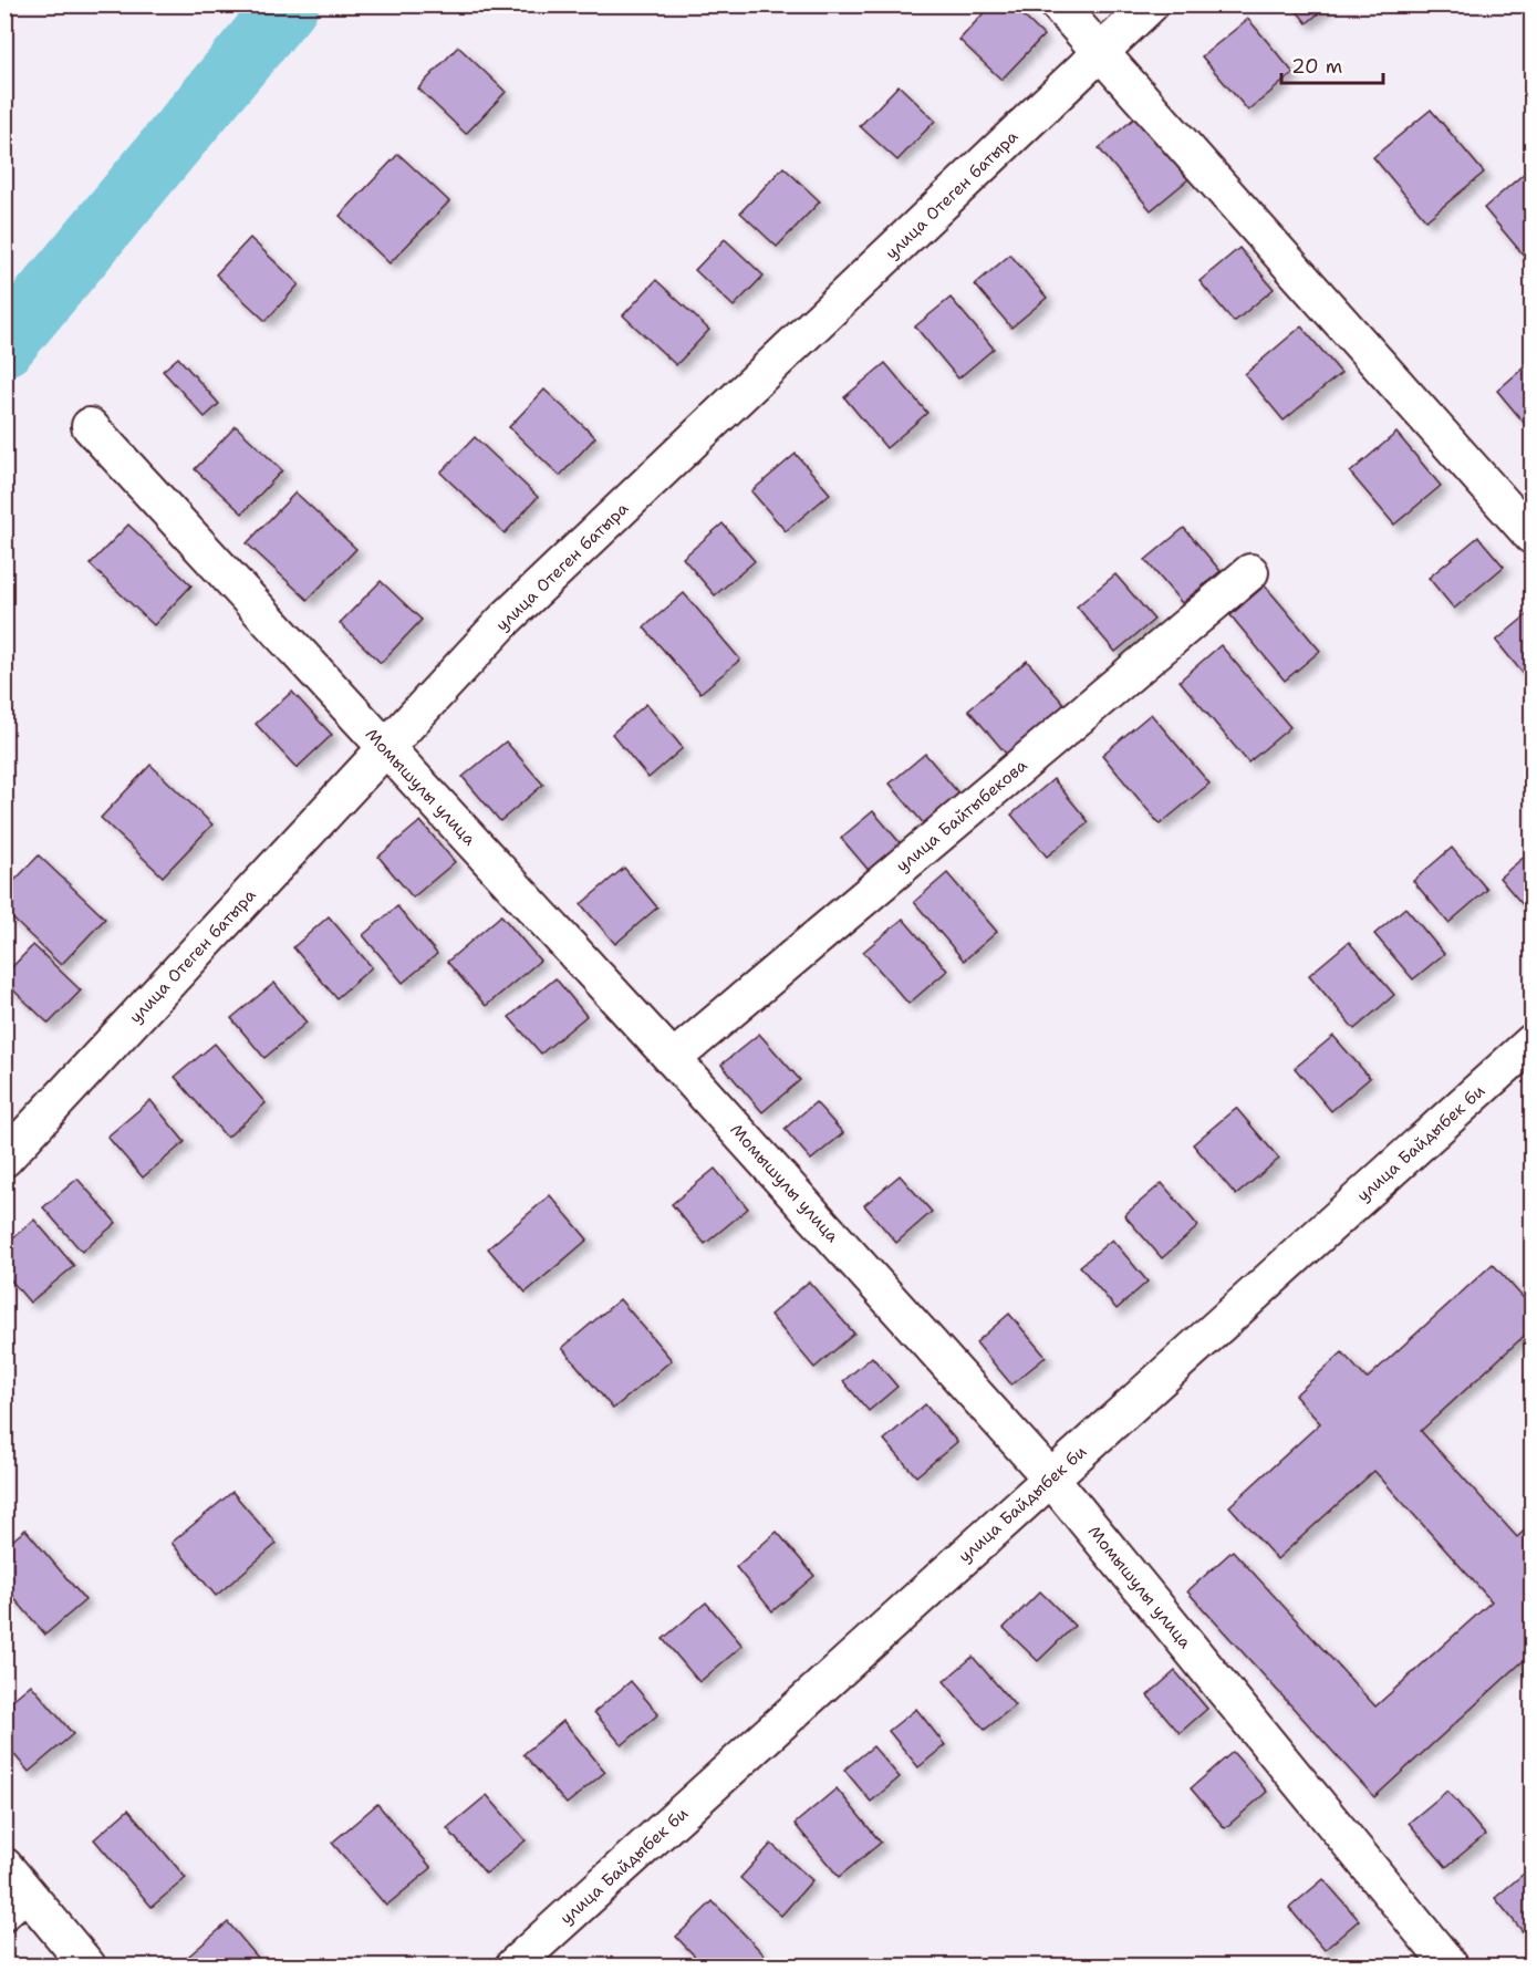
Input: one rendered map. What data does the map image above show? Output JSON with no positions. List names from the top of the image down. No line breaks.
{"streets":{"street":["улица Отеген батыра","Момышулы улица","улица Байтыбекова","улица Байдыбек би"]},"crossings":[["улица Отеген батыра","Момышулы улица"],["Момышулы улица","улица Байтыбекова"],["Момышулы улица","улица Байдыбек би"]],"scale_bar":"20 m"}
